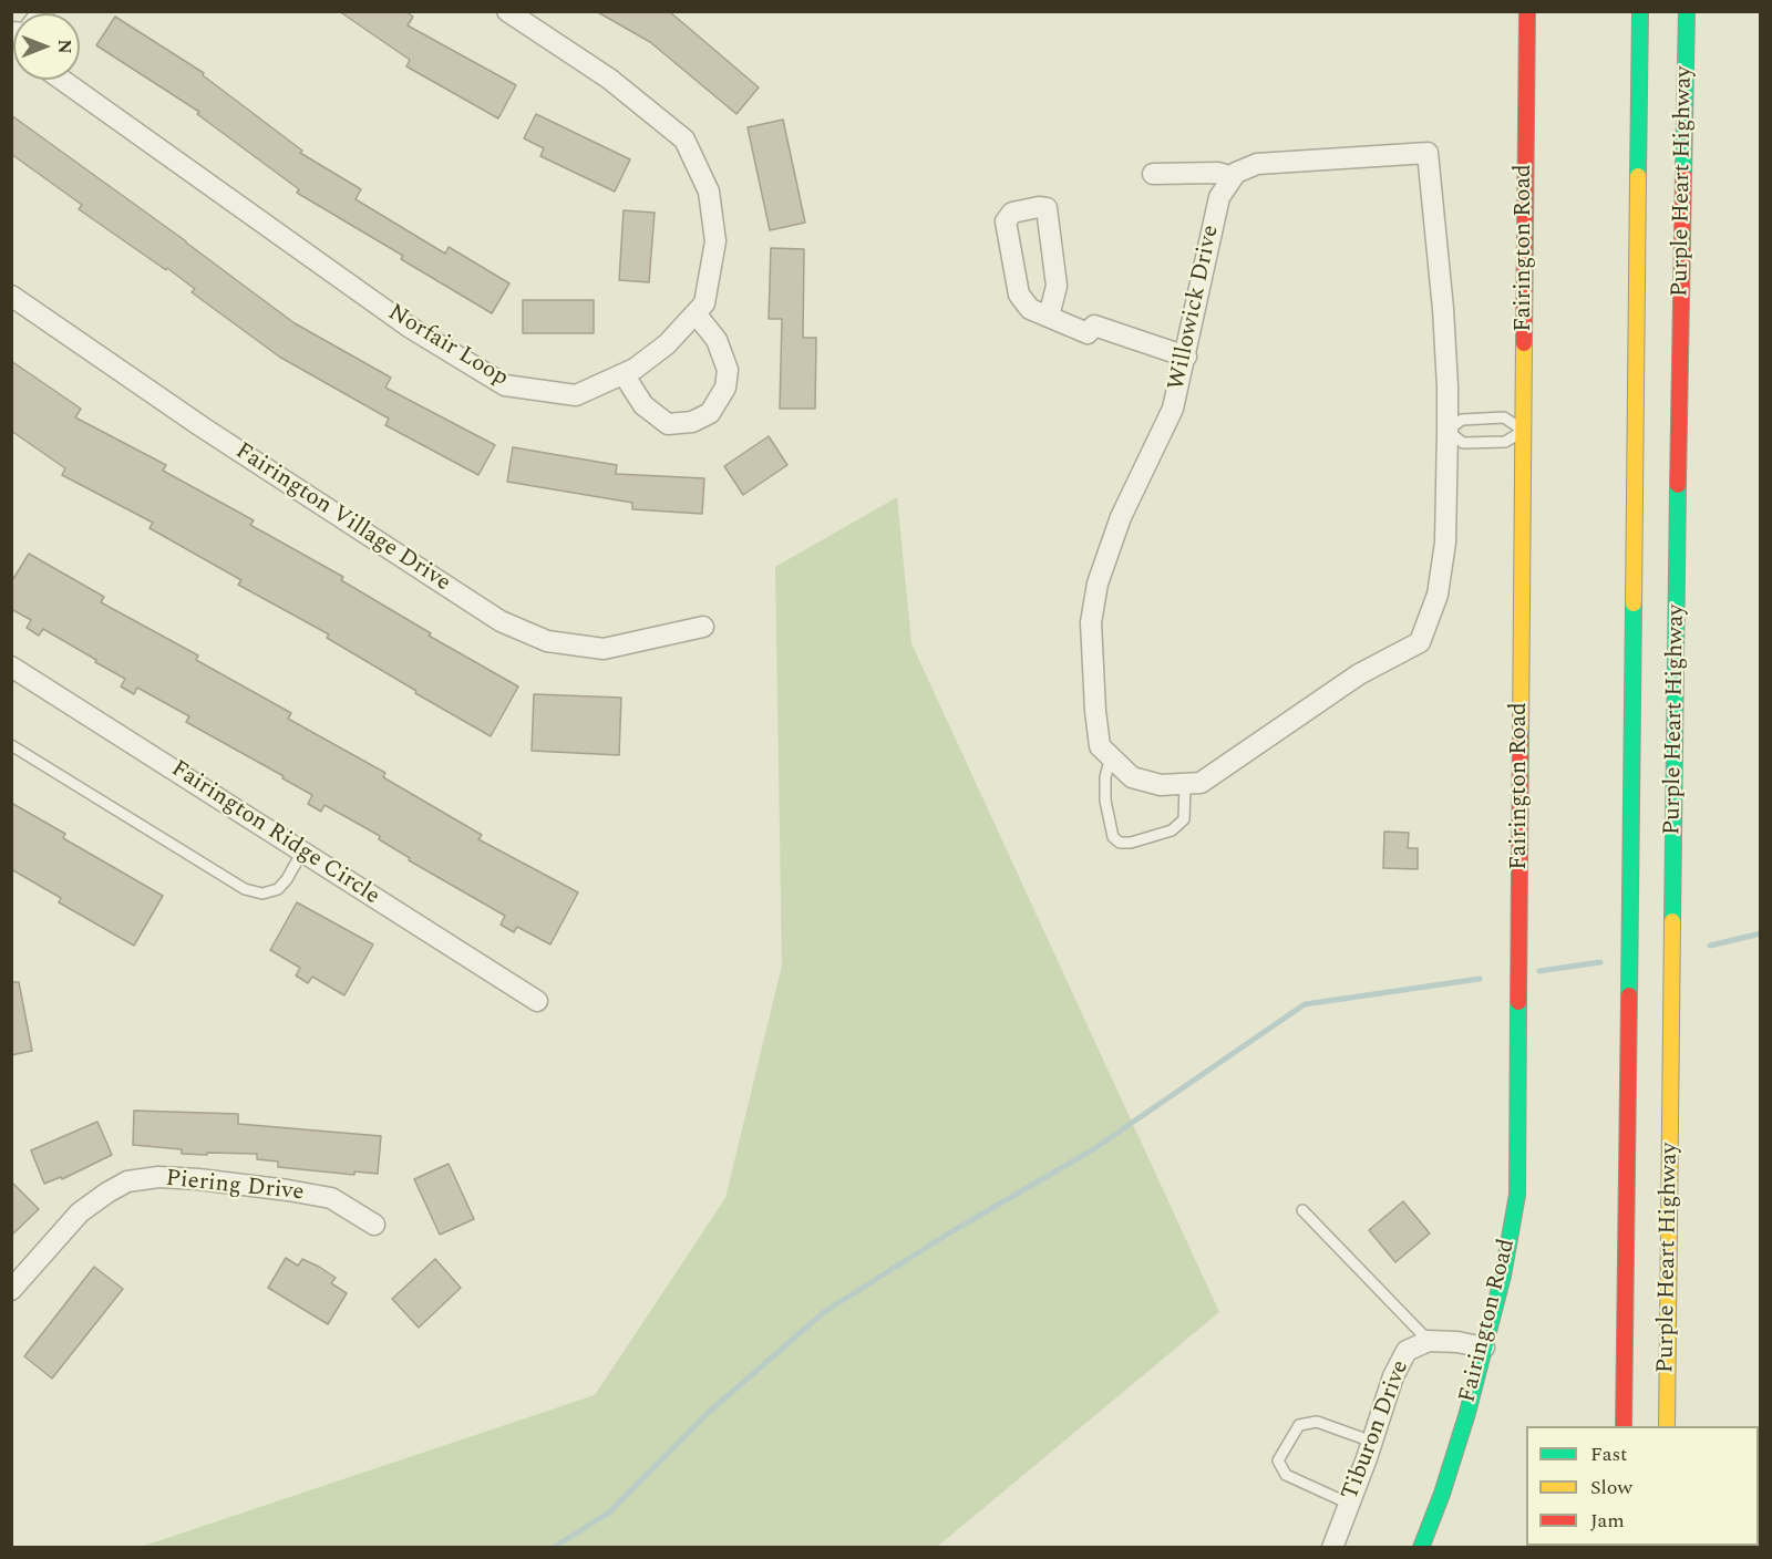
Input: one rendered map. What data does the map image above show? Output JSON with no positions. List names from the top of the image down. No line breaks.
{"streets":{"main road":["Purple Heart Highway","Fairington Road"],"street":["Willowick Drive","Norfair Loop","Fairington Village Drive","Fairington Ridge Circle","Piering Drive","Tiburon Drive"]},"crossings":[["Fairington Road","Tiburon Drive"]],"legend":["Fast","Slow","Jam"],"north":"right"}
